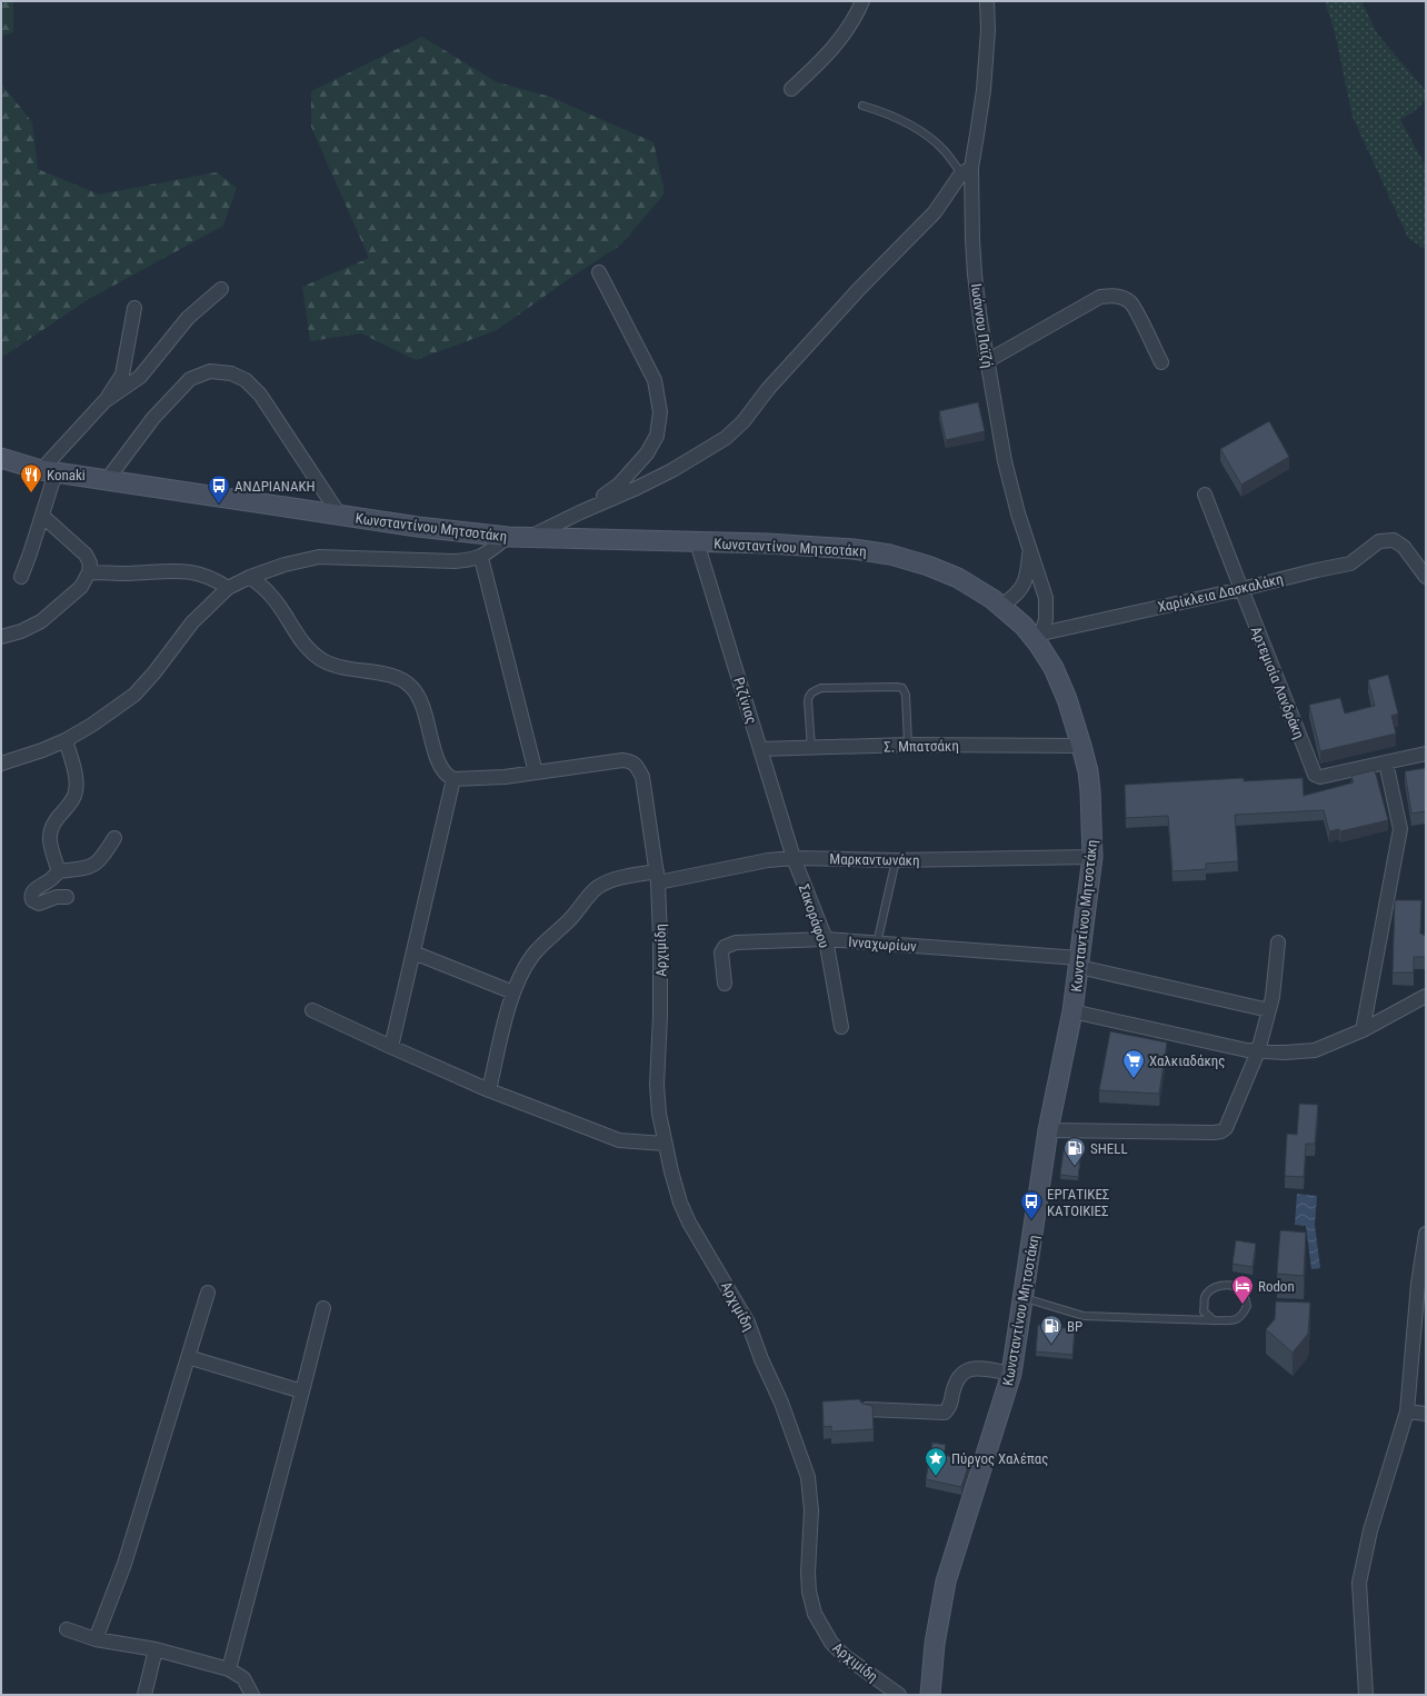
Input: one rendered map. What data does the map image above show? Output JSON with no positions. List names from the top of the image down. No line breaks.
{"streets":{"main road":["Κωνσταντίνου Μητσοτάκη"],"street":["Ιωάννου Παϊζή","Χαρίκλεια Δασκαλάκη","Αρτεμισία Λανδράκη","Ριζίνιας","Σ. Μπατσάκη","Μαρκαντωνάκη","Σακοράφου","Ινναχωρίων","Αρχιμίδη"]},"crossings":[["Ιωάννου Παϊζή","Κωνσταντίνου Μητσοτάκη"],["Ιωάννου Παϊζή","Χαρίκλεια Δασκαλάκη"],["Κωνσταντίνου Μητσοτάκη","Χαρίκλεια Δασκαλάκη"],["Κωνσταντίνου Μητσοτάκη","Ριζίνιας"],["Κωνσταντίνου Μητσοτάκη","Σ. Μπατσάκη"],["Κωνσταντίνου Μητσοτάκη","Μαρκαντωνάκη"],["Κωνσταντίνου Μητσοτάκη","Ινναχωρίων"],["Χαρίκλεια Δασκαλάκη","Αρτεμισία Λανδράκη"],["Ριζίνιας","Σ. Μπατσάκη"],["Ριζίνιας","Μαρκαντωνάκη"],["Ριζίνιας","Σακοράφου"],["Μαρκαντωνάκη","Σακοράφου"],["Μαρκαντωνάκη","Αρχιμίδη"],["Σακοράφου","Ινναχωρίων"]],"places":{"restaurant":["Konaki"],"bus stop":["ΑΝΔΡΙΑΝΑΚΗ","ΕΡΓΑΤΙΚΕΣ ΚΑΤΟΙΚΙΕΣ"],"supermarket":["Χαλκιαδάκης"],"fuel station":["SHELL","BP"],"hotel":["Rodon"],"place":["Πύργος Χαλέπας"]}}
